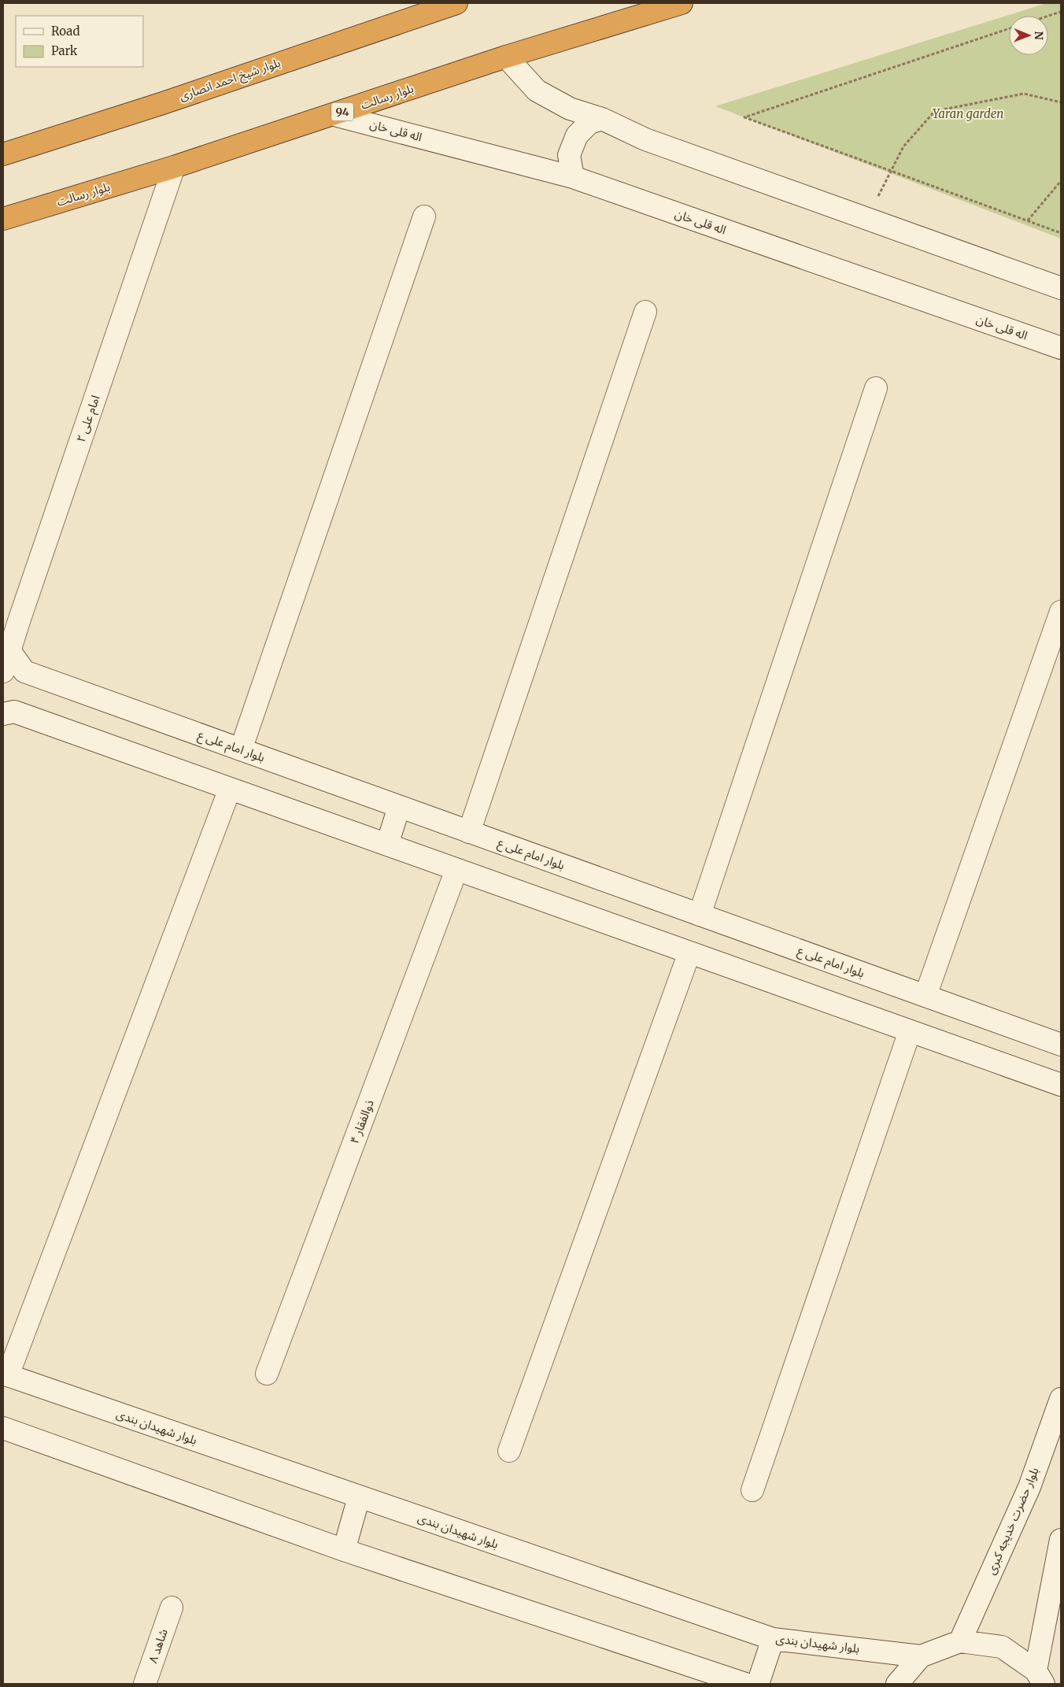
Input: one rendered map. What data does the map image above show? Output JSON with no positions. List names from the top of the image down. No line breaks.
{"streets":{"highway":["بلوار شیخ احمد انصاری","بلوار رسالت","94"],"street":["اله قلی خان","امام علی ۲","بلوار امام علی ع","ذوالفقار ۴","بلوار شهیدان بندی","بلوار حضرت خدیجه کبری","شاهد ۸"]},"crossings":[["بلوار رسالت","اله قلی خان"],["بلوار رسالت","امام علی ۲"],["امام علی ۲","بلوار امام علی ع"]],"parks":["Yaran garden"],"legend":["Road","Park"],"north":"right"}
